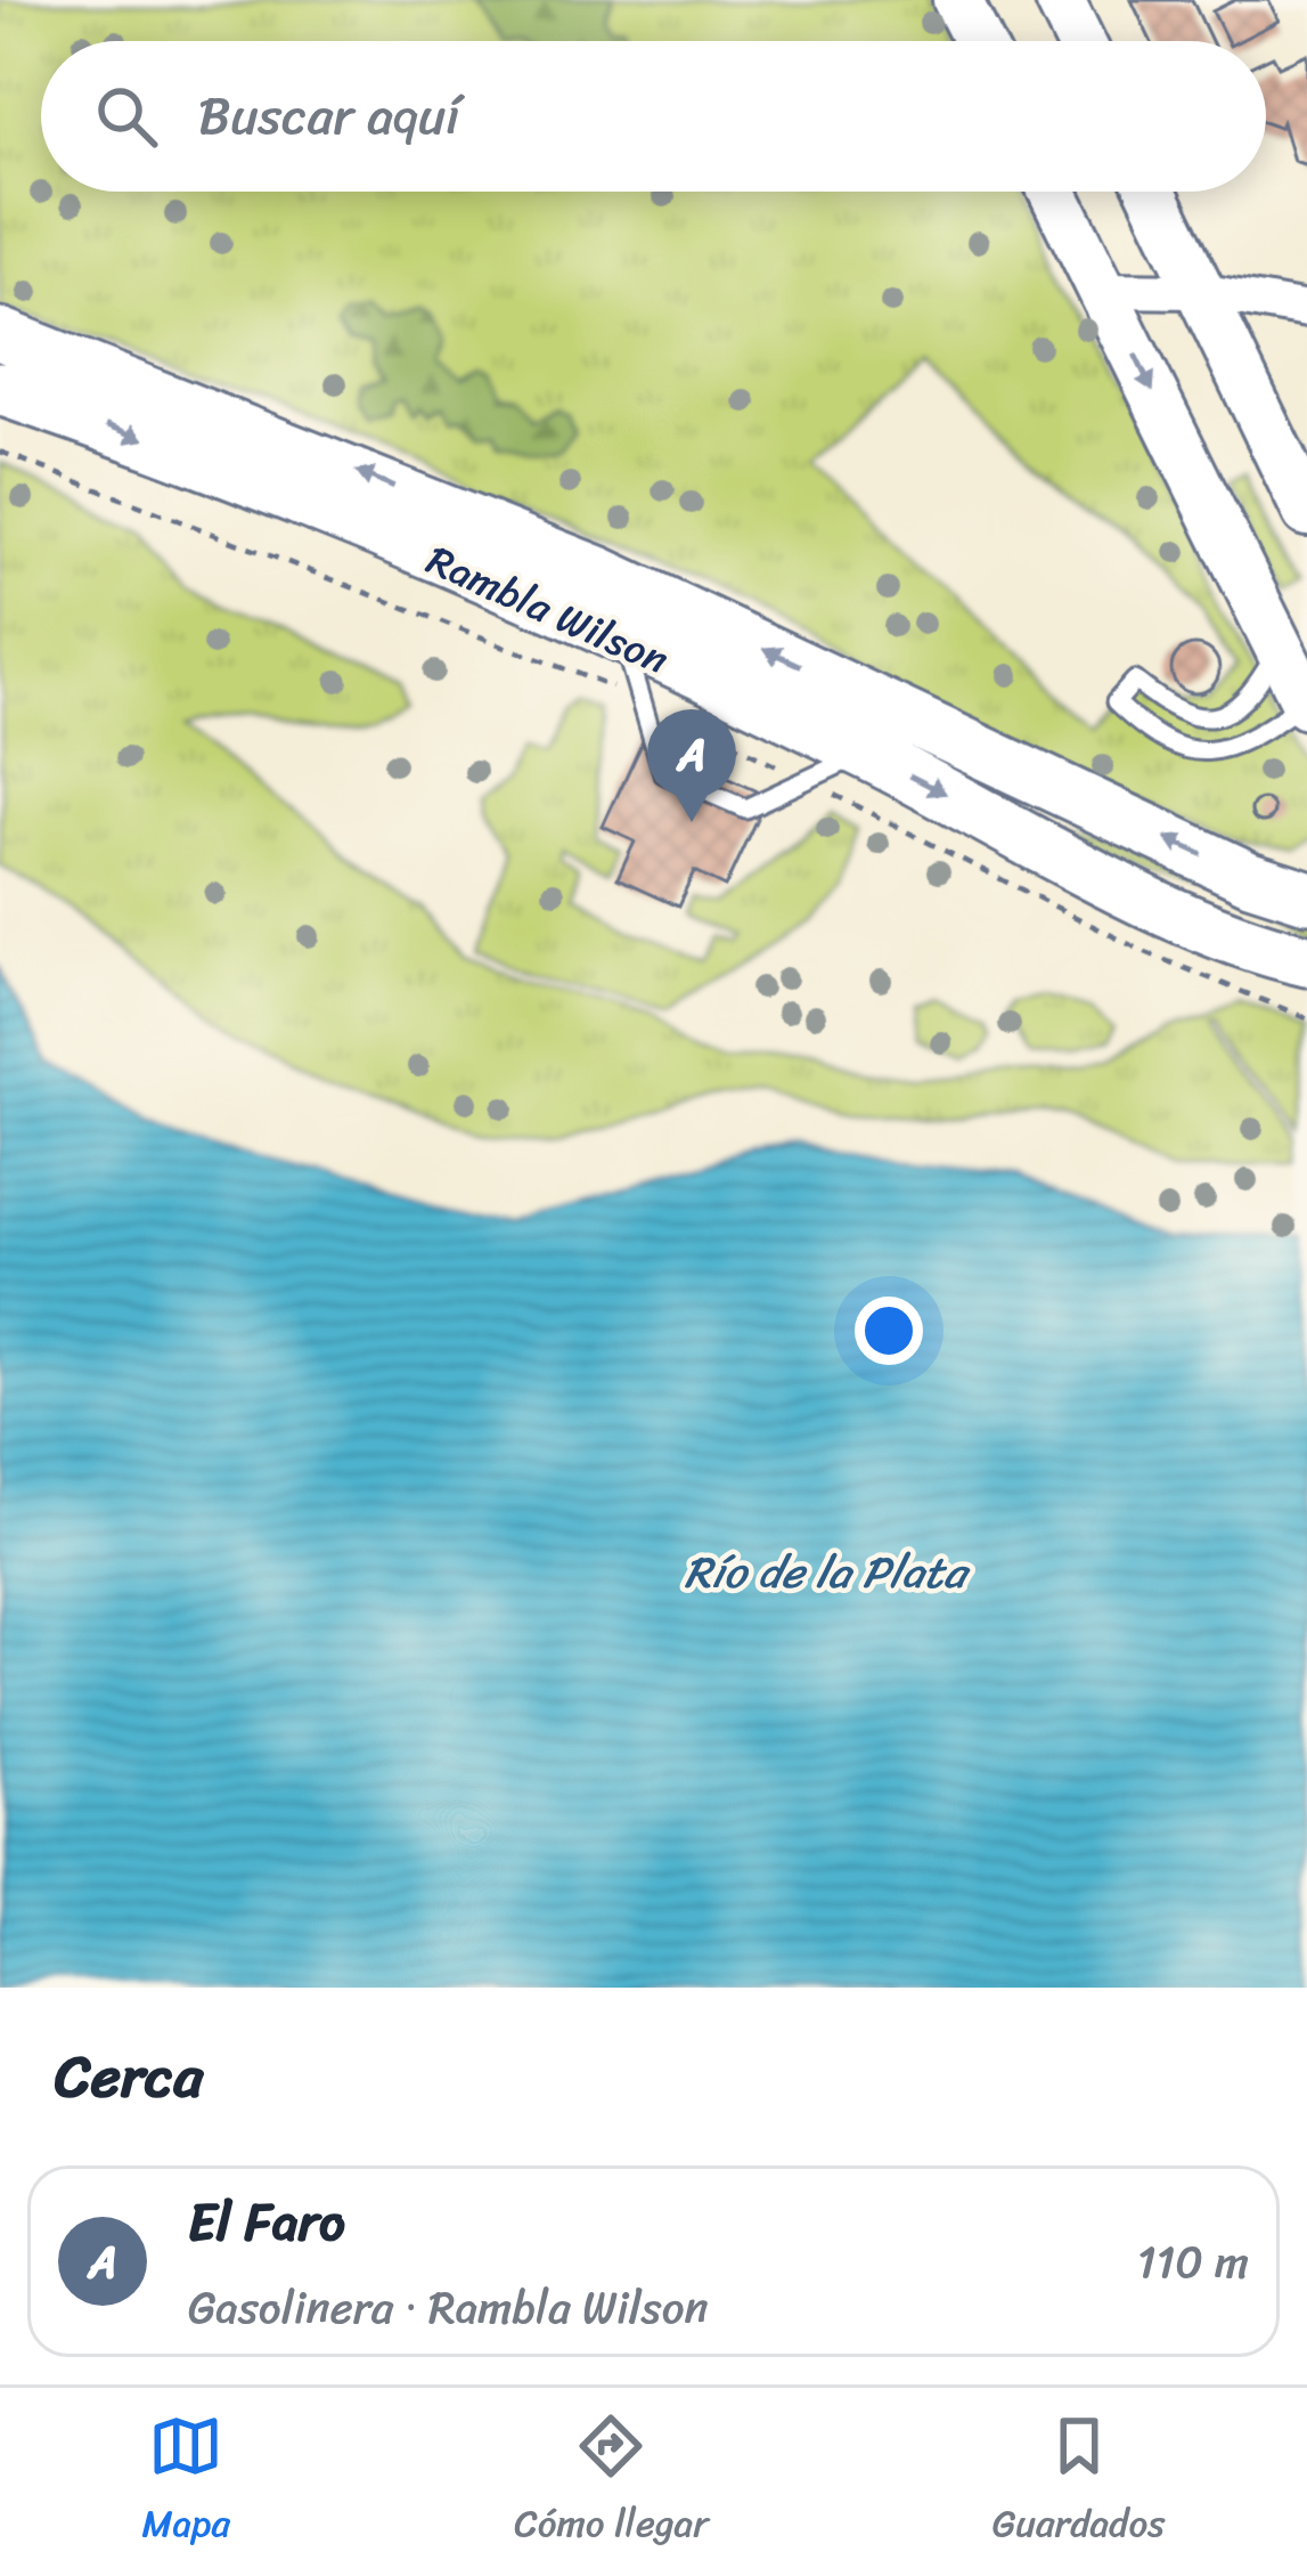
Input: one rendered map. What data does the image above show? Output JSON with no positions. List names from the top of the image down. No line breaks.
{"streets":{"main road":["Rambla Wilson"]},"water":["Río de la Plata"],"page":{"search":"Buscar aquí","pins":"A","heading":"Cerca","list":[{"mark":"A","name":"El Faro","note":"Gasolinera · Rambla Wilson","value":"110 m"}],"nav":["Mapa","Cómo llegar","Guardados"]}}
